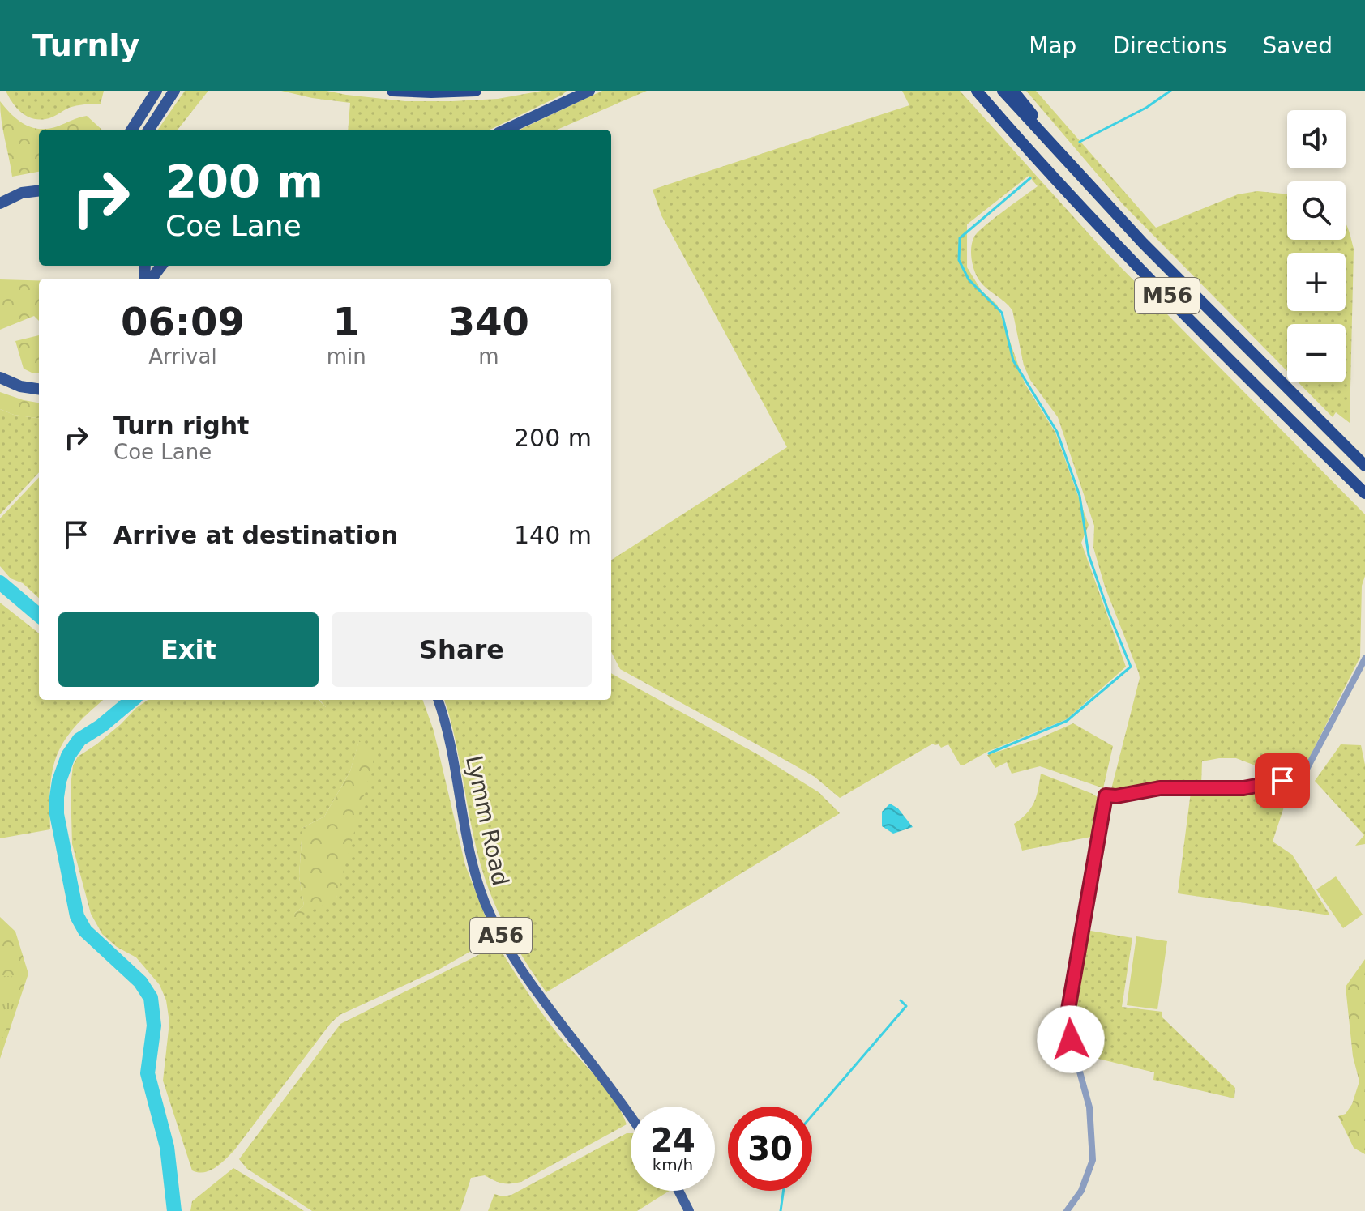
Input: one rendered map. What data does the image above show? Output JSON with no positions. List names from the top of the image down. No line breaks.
{"streets":{"highway":["M56"],"main road":["Lymm Road","A56"]},"page":{"header":"Turnly","nav":["Map","Directions","Saved"],"map_buttons":["+","−"],"turn":["200 m","Coe Lane"],"eta":["06:09","Arrival","1","min","340","m"],"list":[{"name":"Turn right","note":"Coe Lane","value":"200 m"},{"name":"Arrive at destination","value":"140 m"}],"buttons":["Exit","Share"],"speed":"24 km/h","limit":"30"}}
